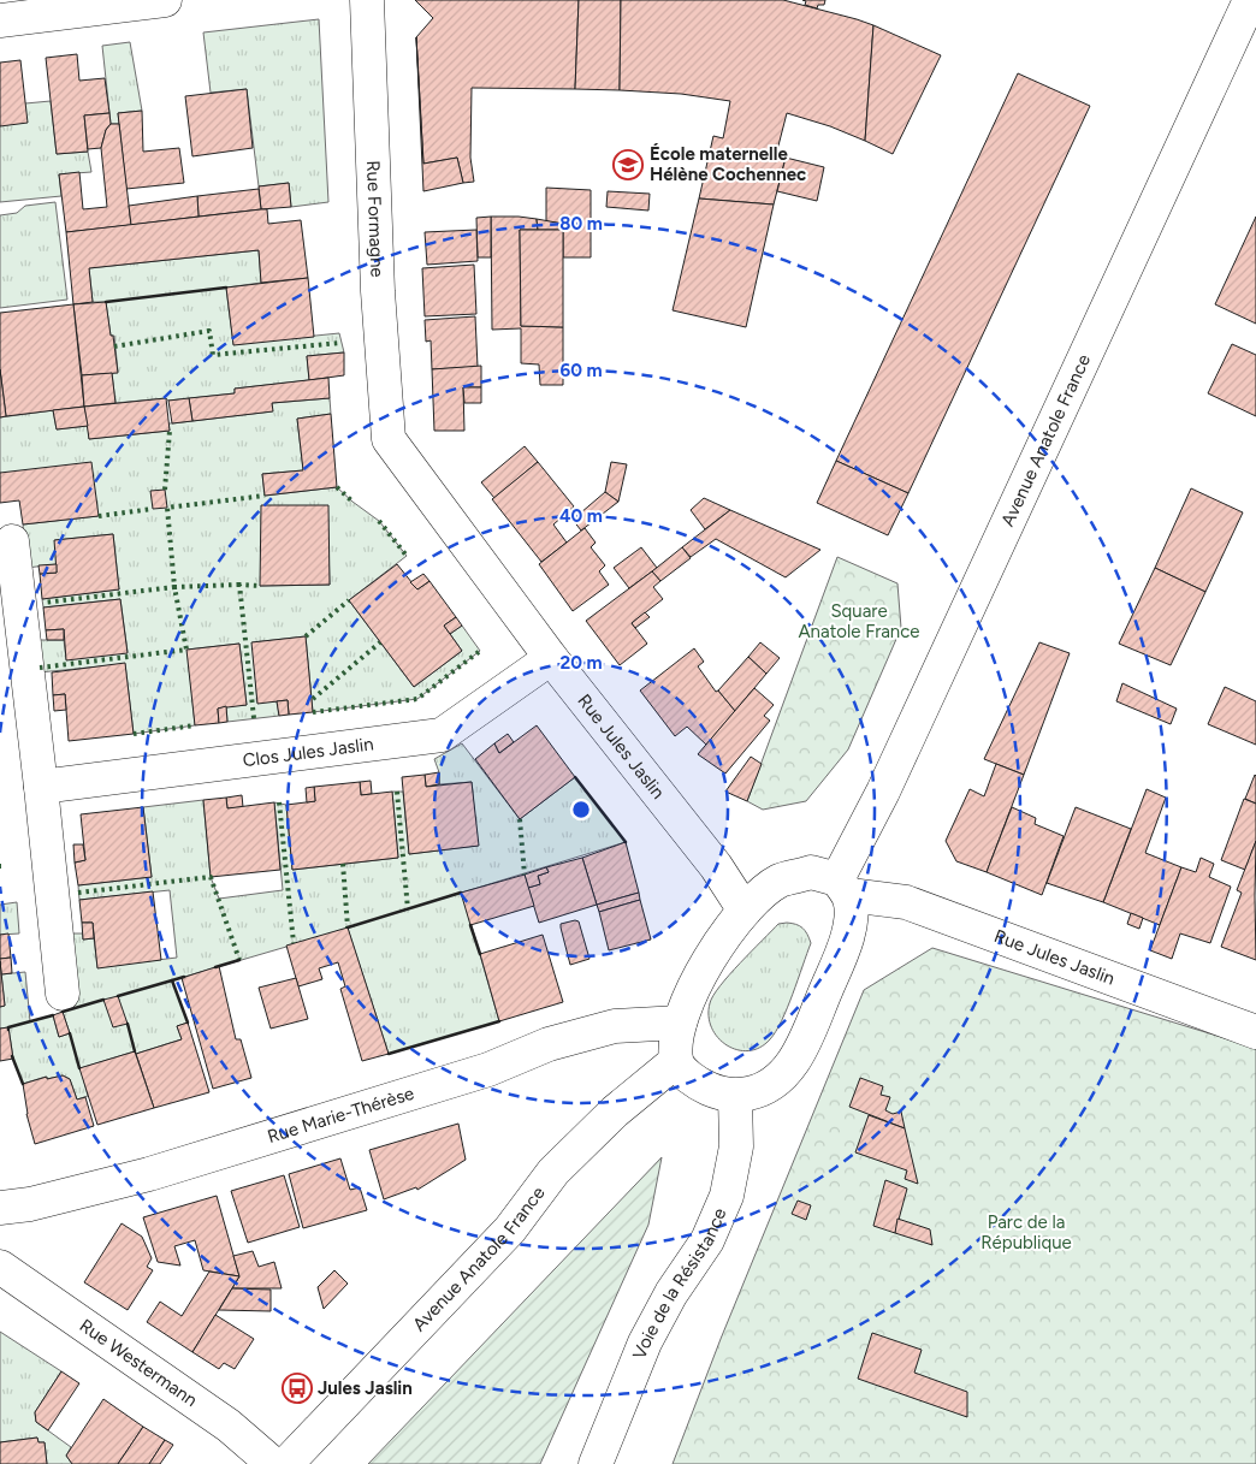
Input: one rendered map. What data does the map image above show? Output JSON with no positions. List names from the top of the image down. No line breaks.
{"streets":{"street":["Rue Formagne","Avenue Anatole France","Rue Jules Jaslin","Clos Jules Jaslin","Rue Marie-Thérèse","Voie de la Résistance","Rue Westermann"]},"crossings":[["Rue Formagne","Rue Jules Jaslin"],["Avenue Anatole France","Rue Jules Jaslin"],["Rue Jules Jaslin","Clos Jules Jaslin"],["Rue Jules Jaslin","Rue Marie-Thérèse"]],"parks":["Square Anatole France","Parc de la République"],"places":{"school or university":["École maternelle Hélène Cochennec"],"bus stop":["Jules Jaslin"]},"rings":["80 m","60 m","40 m","20 m"]}
